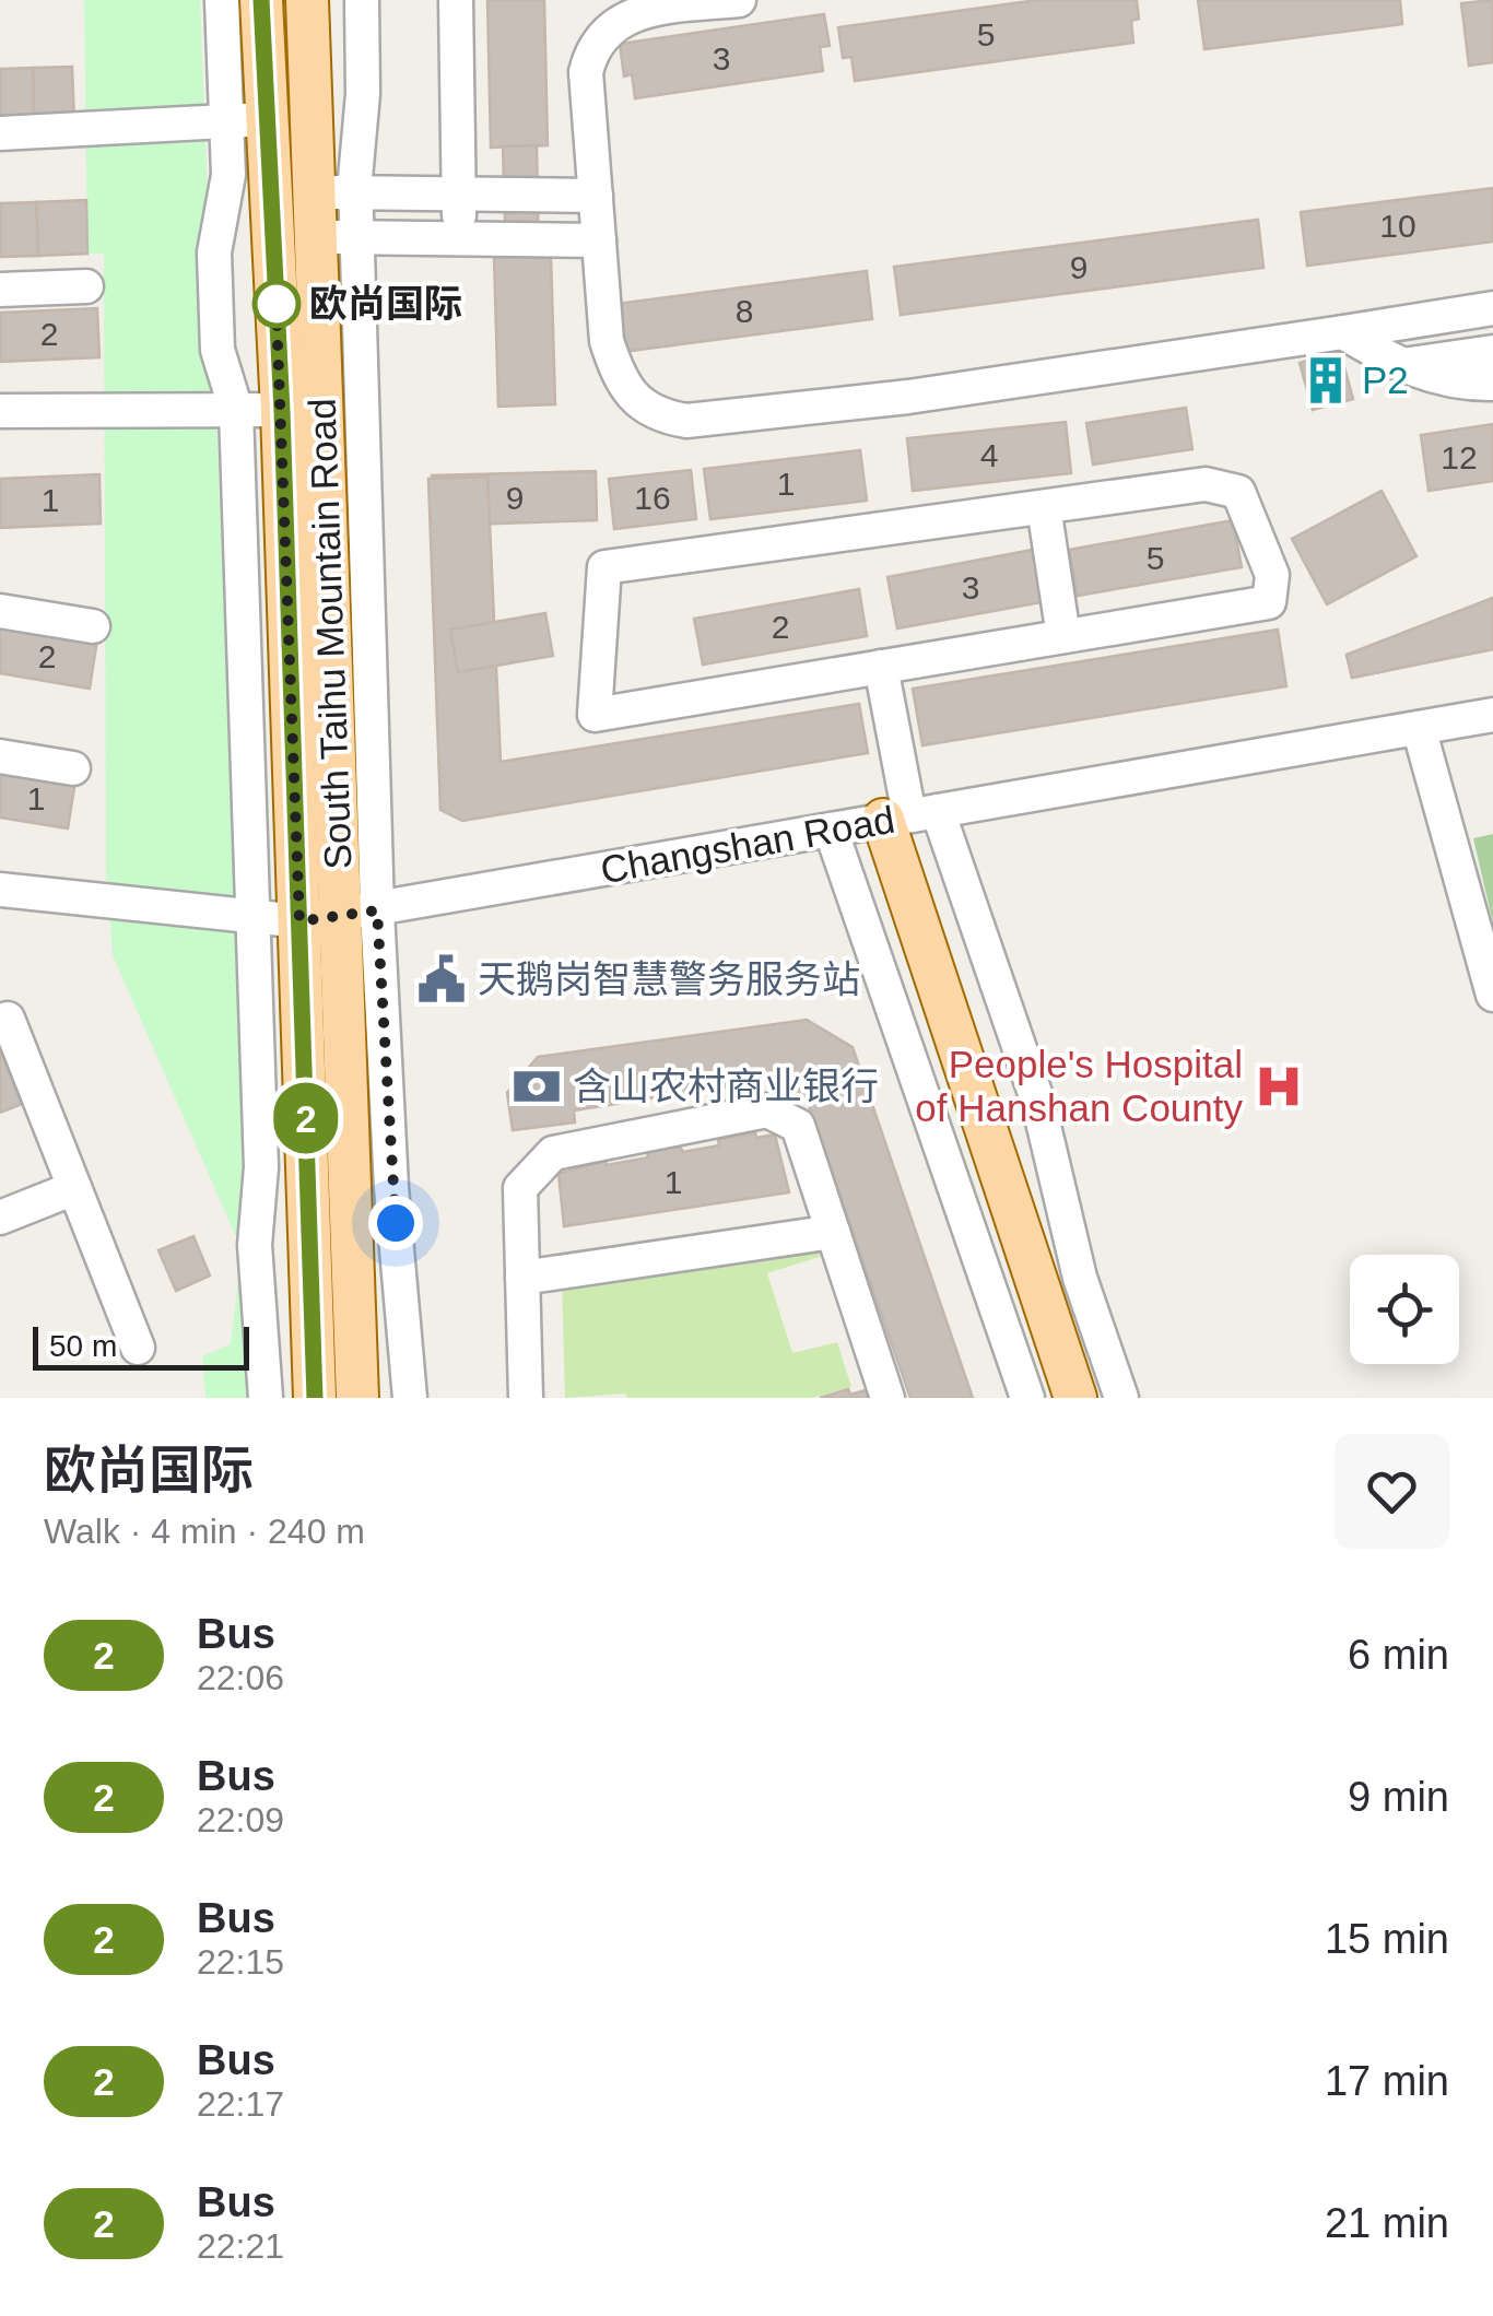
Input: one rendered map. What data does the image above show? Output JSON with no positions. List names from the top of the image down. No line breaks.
{"streets":{"main road":["South Taihu Mountain Road"],"street":["Changshan Road"]},"crossings":[["South Taihu Mountain Road","Changshan Road"]],"places":{"other":["欧尚国际"],"building":["P2"],"public building":["天鹅岗智慧警务服务站"],"bank":["含山农村商业银行"],"hospital":["People's Hospital of Hanshan County"]},"lines":["bus line 2"],"house_numbers":["5","3","10","9","8","2","4","12","1","9","16","1","5","3","2","2","1","1"],"scale_bar":"50 m","page":{"on_map":"2","scale":"50 m","heading":["欧尚国际","Walk · 4 min · 240 m"],"list":[{"mark":"2","name":"Bus","note":"22:06","value":"6 min"},{"mark":"2","name":"Bus","note":"22:09","value":"9 min"},{"mark":"2","name":"Bus","note":"22:15","value":"15 min"},{"mark":"2","name":"Bus","note":"22:17","value":"17 min"},{"mark":"2","name":"Bus","note":"22:21","value":"21 min"}]}}
